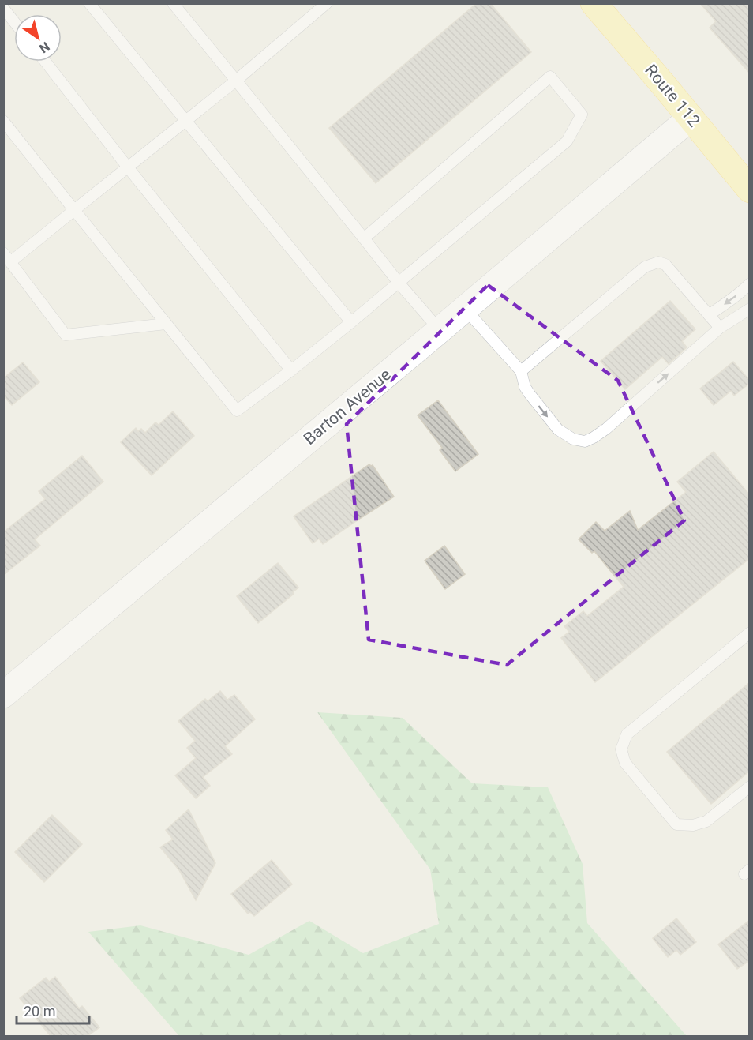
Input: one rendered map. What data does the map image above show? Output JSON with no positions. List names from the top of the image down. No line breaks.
{"streets":{"main road":["Route 112"],"street":["Barton Avenue"]},"crossings":[["Route 112","Barton Avenue"]],"scale_bar":"20 m","north":"bottom right"}
